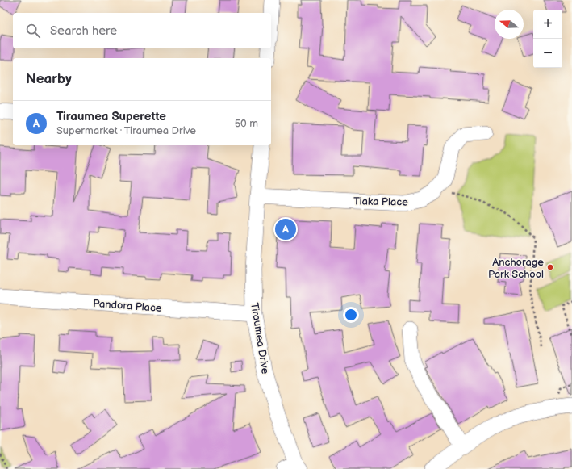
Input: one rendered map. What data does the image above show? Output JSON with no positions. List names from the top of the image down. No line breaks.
{"streets":{"street":["Tiaka Place","Pandora Place","Tiraumea Drive"]},"crossings":[["Tiaka Place","Tiraumea Drive"],["Pandora Place","Tiraumea Drive"]],"places":["Anchorage Park School"],"north":"left","page":{"map_buttons":["+","−"],"search":"Search here","heading":"Nearby","list":[{"mark":"A","name":"Tiraumea Superette","note":"Supermarket · Tiraumea Drive","value":"50 m"}],"pins":"A"}}
